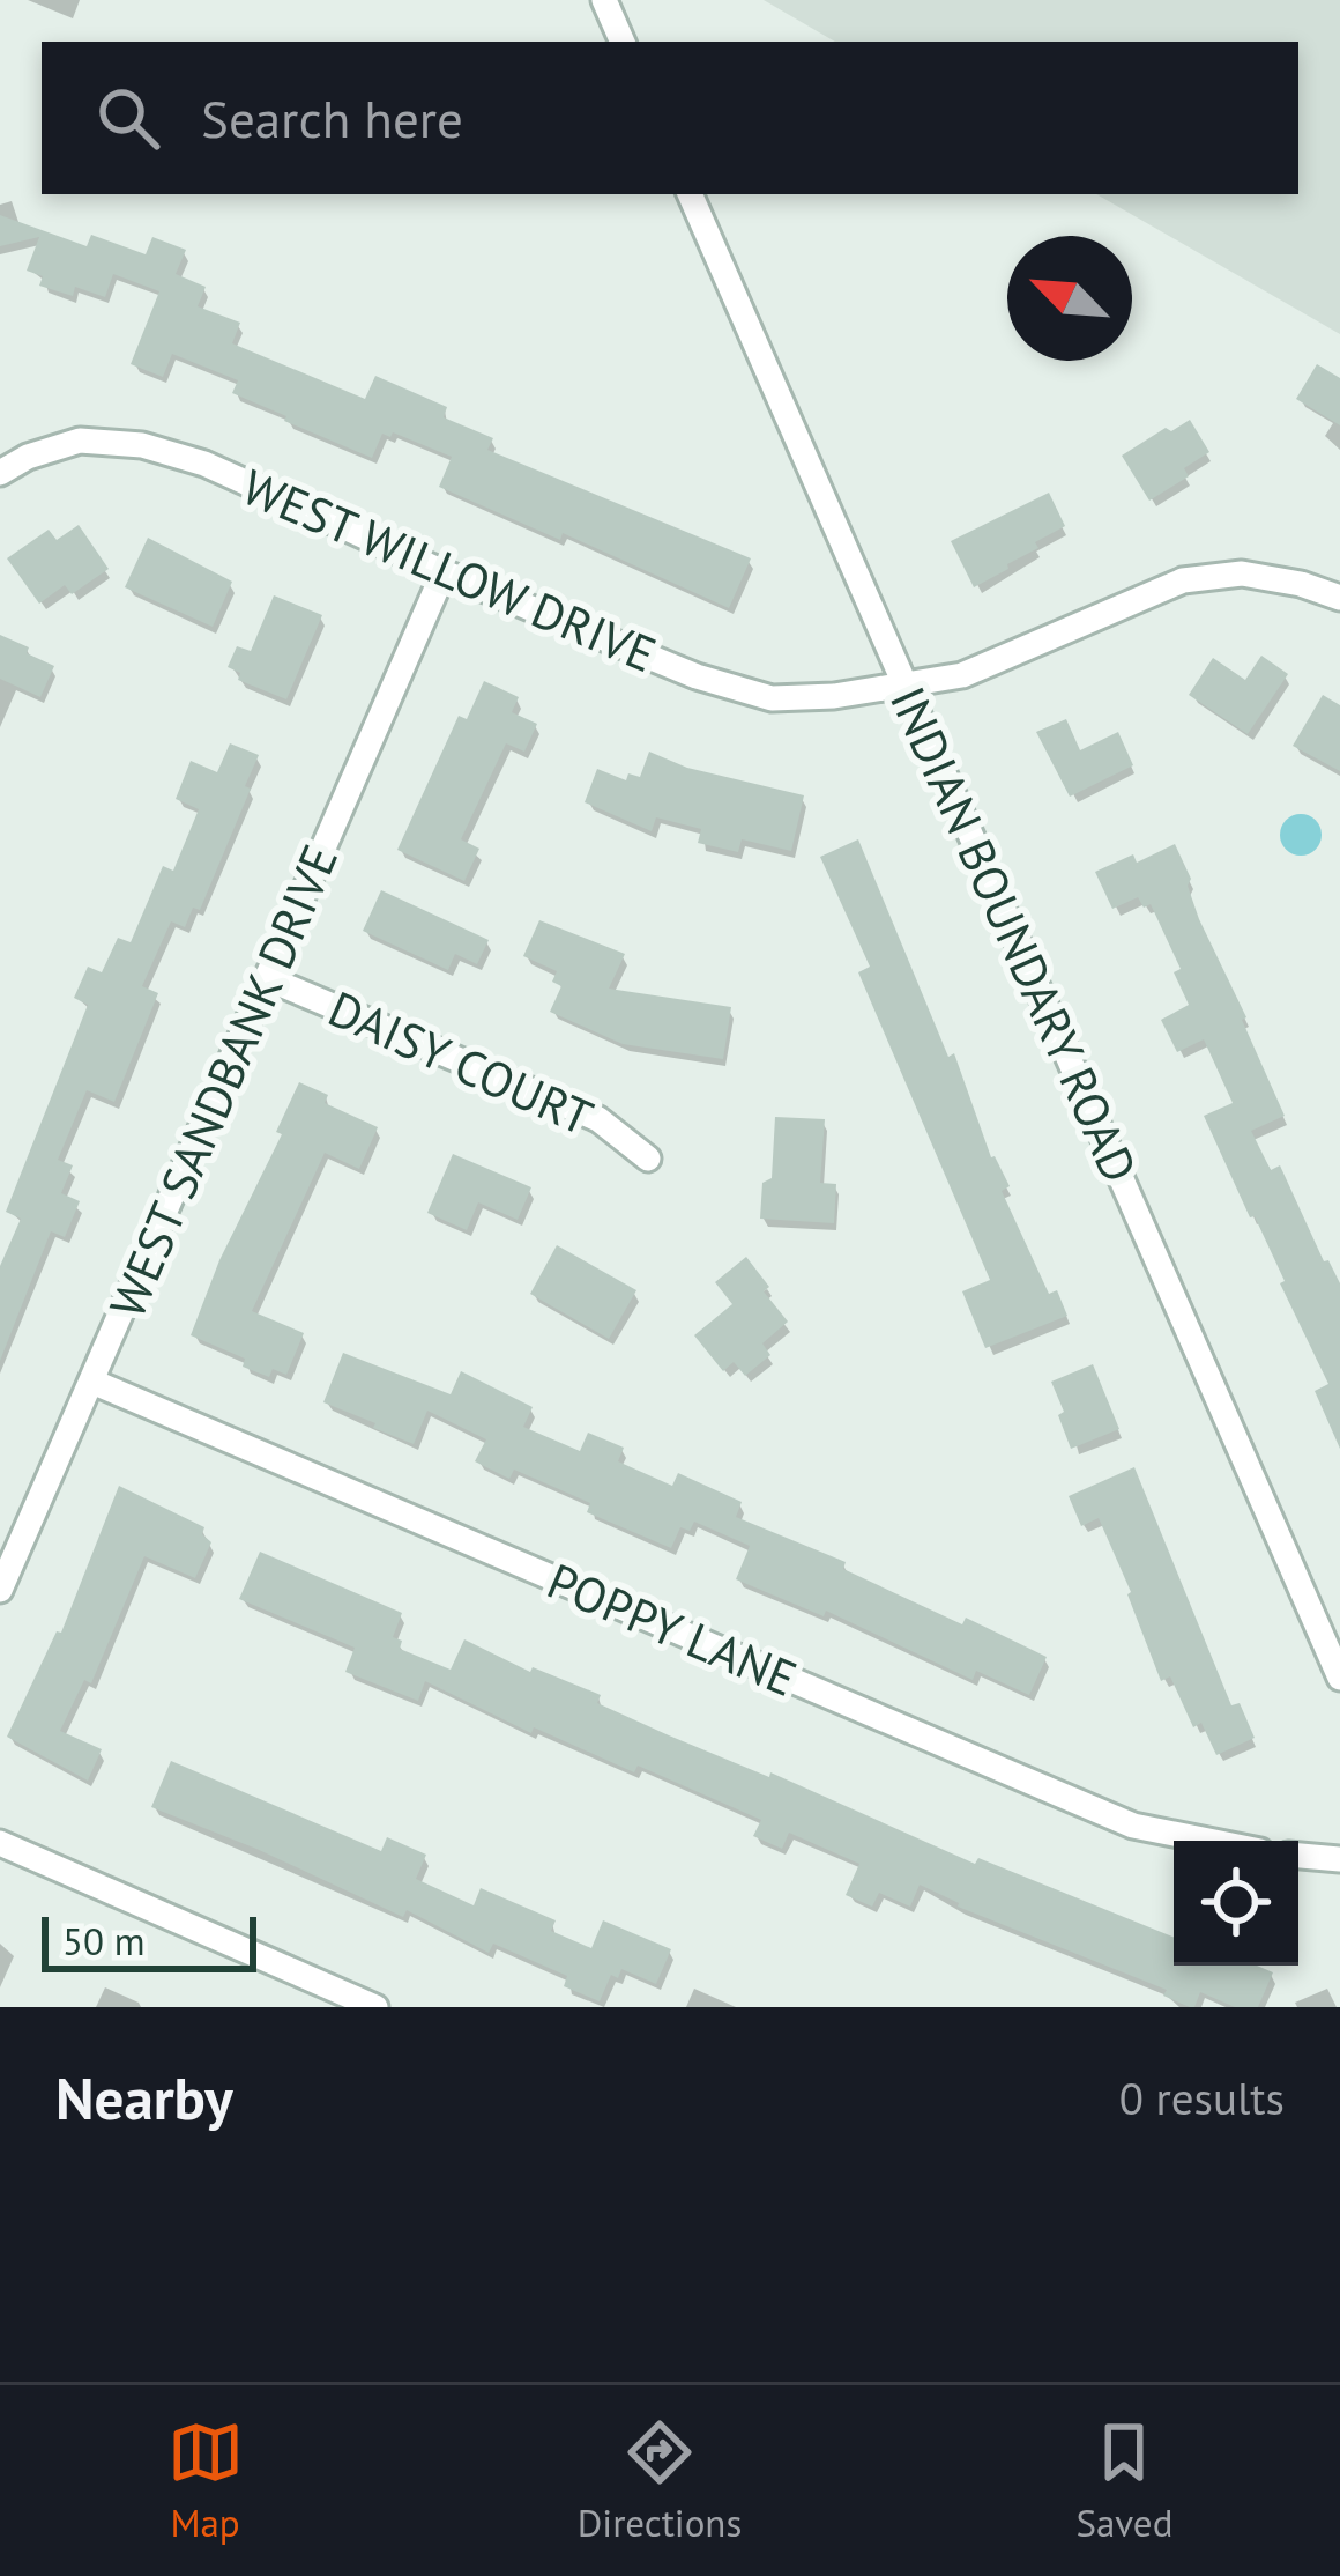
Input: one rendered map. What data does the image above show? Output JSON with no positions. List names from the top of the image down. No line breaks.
{"streets":{"street":["WEST WILLOW DRIVE","INDIAN BOUNDARY ROAD","DAISY COURT","WEST SANDBANK DRIVE","POPPY LANE"]},"crossings":[["WEST WILLOW DRIVE","INDIAN BOUNDARY ROAD"],["WEST WILLOW DRIVE","WEST SANDBANK DRIVE"],["DAISY COURT","WEST SANDBANK DRIVE"],["WEST SANDBANK DRIVE","POPPY LANE"]],"scale_bar":"50 m","north":"top left","page":{"search":"Search here","scale":"50 m","heading":["Nearby","0 results"],"nav":["Map","Directions","Saved"]}}
